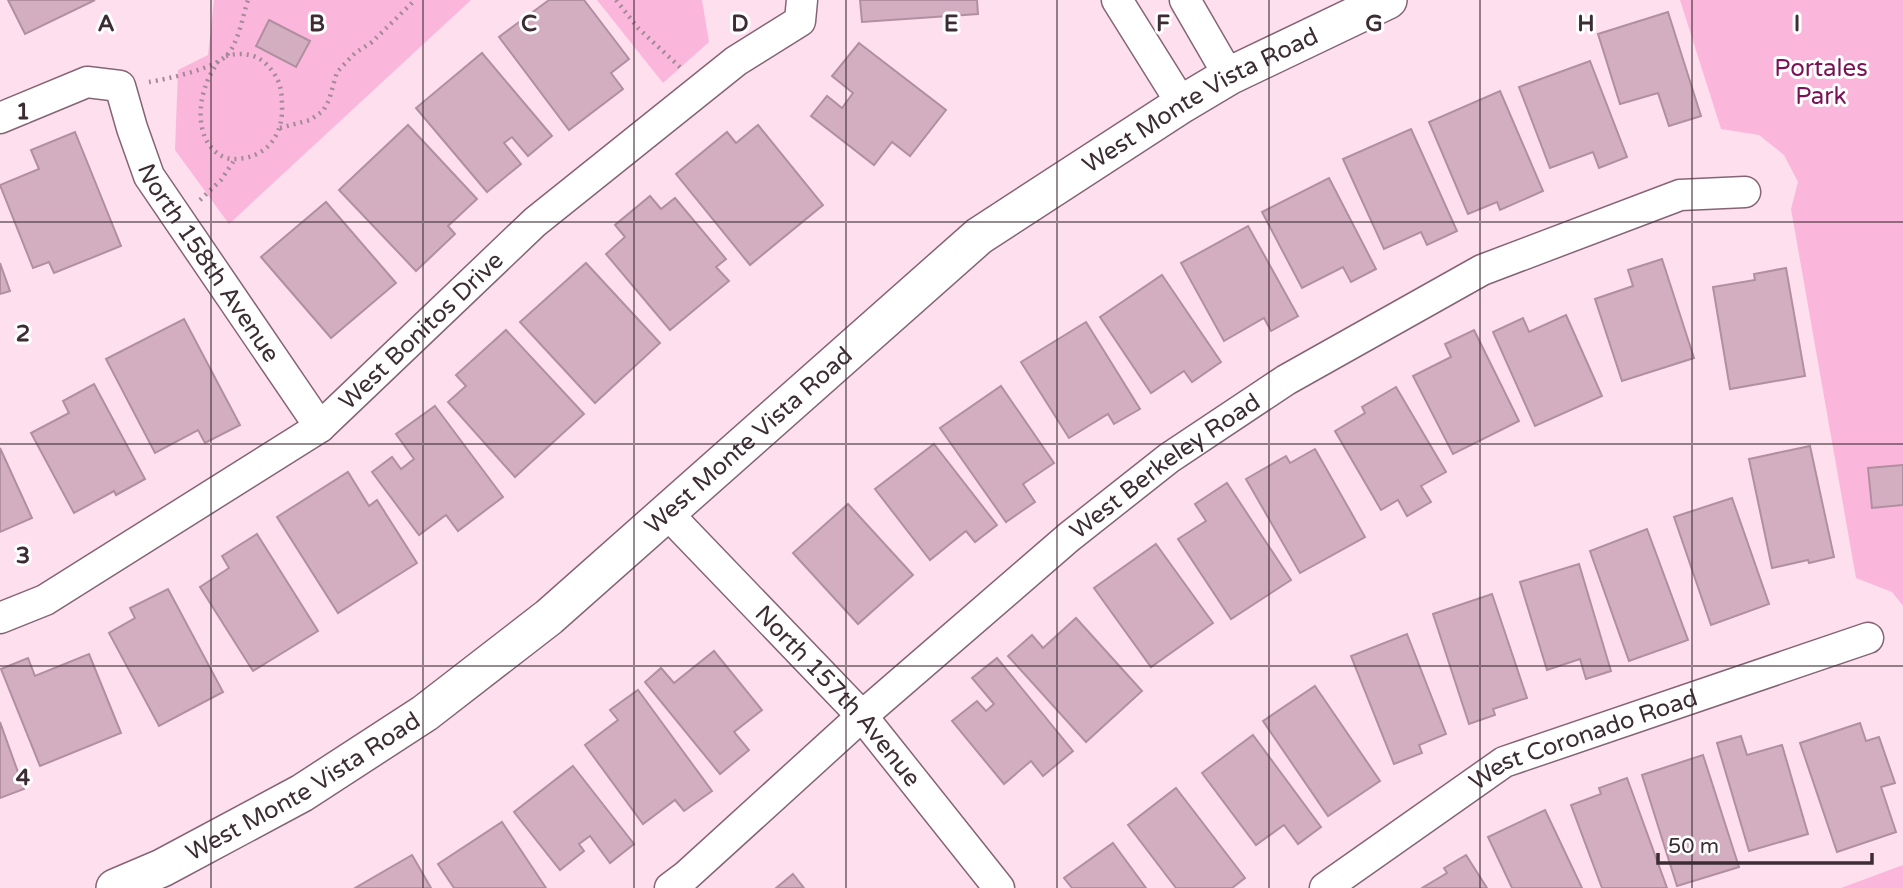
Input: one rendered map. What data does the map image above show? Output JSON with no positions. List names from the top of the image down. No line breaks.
{"streets":{"street":["West Monte Vista Road","North 158th Avenue","West Bonitos Drive","West Berkeley Road","North 157th Avenue","West Coronado Road"]},"crossings":[["West Monte Vista Road","North 157th Avenue"],["North 158th Avenue","West Bonitos Drive"],["West Berkeley Road","North 157th Avenue"]],"parks":["Portales Park"],"scale_bar":"50 m","grid":{"columns":["A","B","C","D","E","F","G","H","I"],"rows":["1","2","3","4"]}}
